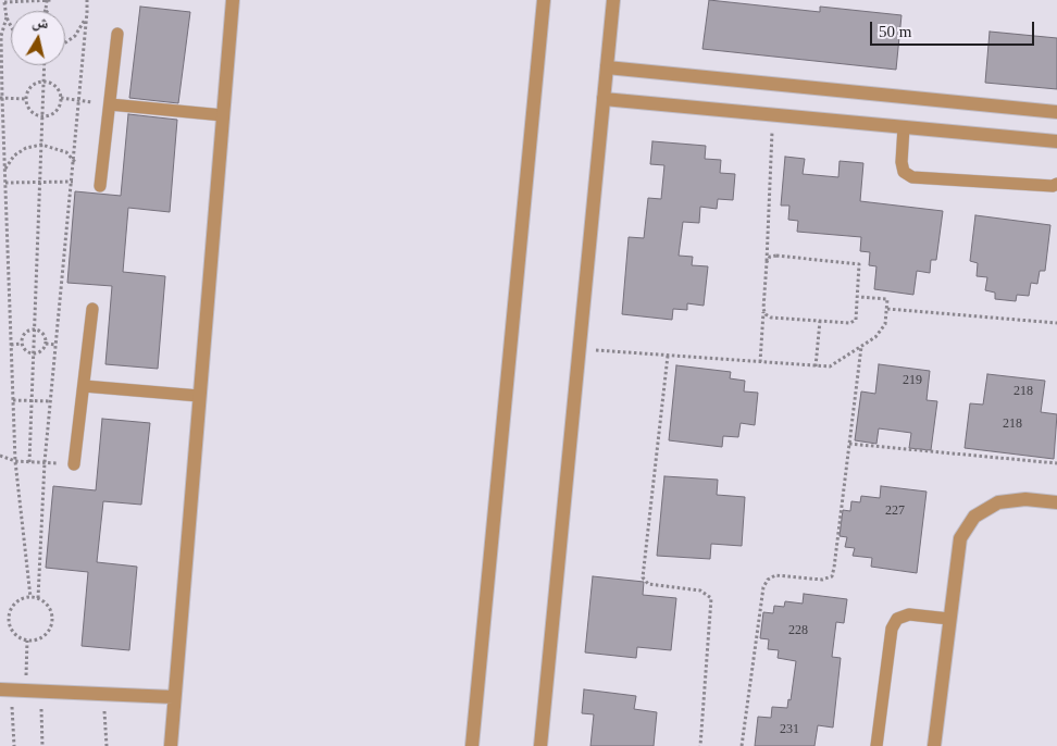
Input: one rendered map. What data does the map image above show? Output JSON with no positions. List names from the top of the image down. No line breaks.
{"house_numbers":["219","218","218","227","228","231"],"scale_bar":"50 m","north":"top"}
